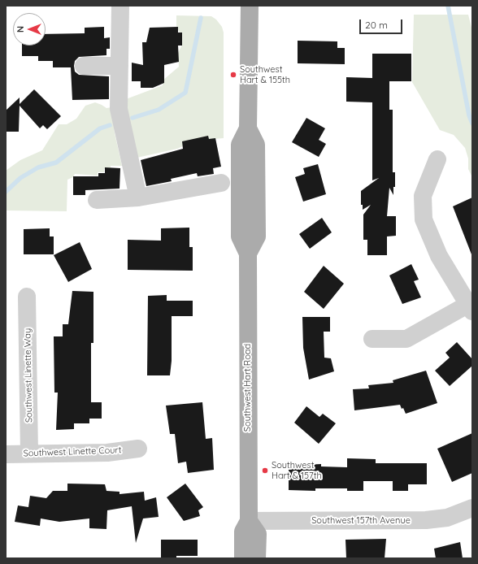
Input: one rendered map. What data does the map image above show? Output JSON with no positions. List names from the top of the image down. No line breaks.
{"streets":{"main road":["Southwest Hart Road"],"street":["Southwest Linette Way","Southwest Linette Court","Southwest 157th Avenue"]},"crossings":[["Southwest Linette Way","Southwest Linette Court"],["Southwest Hart Road","Southwest 157th Avenue"]],"places":["Southwest Hart & 155th","Southwest Hart & 157th"],"scale_bar":"20 m","north":"left"}
